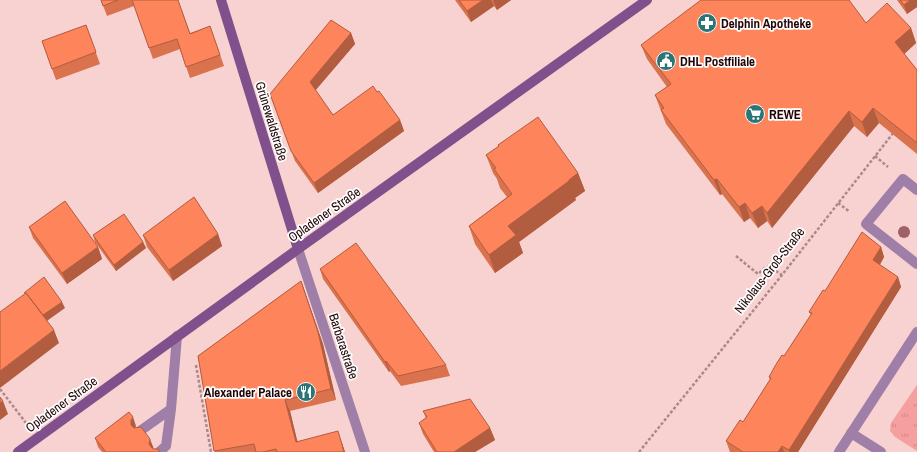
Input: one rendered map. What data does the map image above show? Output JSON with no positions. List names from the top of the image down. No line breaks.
{"streets":{"main road":["Grünewaldstraße","Opladener Straße"],"street":["Barbarastraße"],"path":["Nikolaus-Groß-Straße"]},"crossings":[["Grünewaldstraße","Opladener Straße"],["Grünewaldstraße","Barbarastraße"],["Opladener Straße","Barbarastraße"]],"places":{"pharmacy":["Delphin Apotheke"],"public building":["DHL Postfiliale"],"supermarket":["REWE"],"restaurant":["Alexander Palace"]}}
